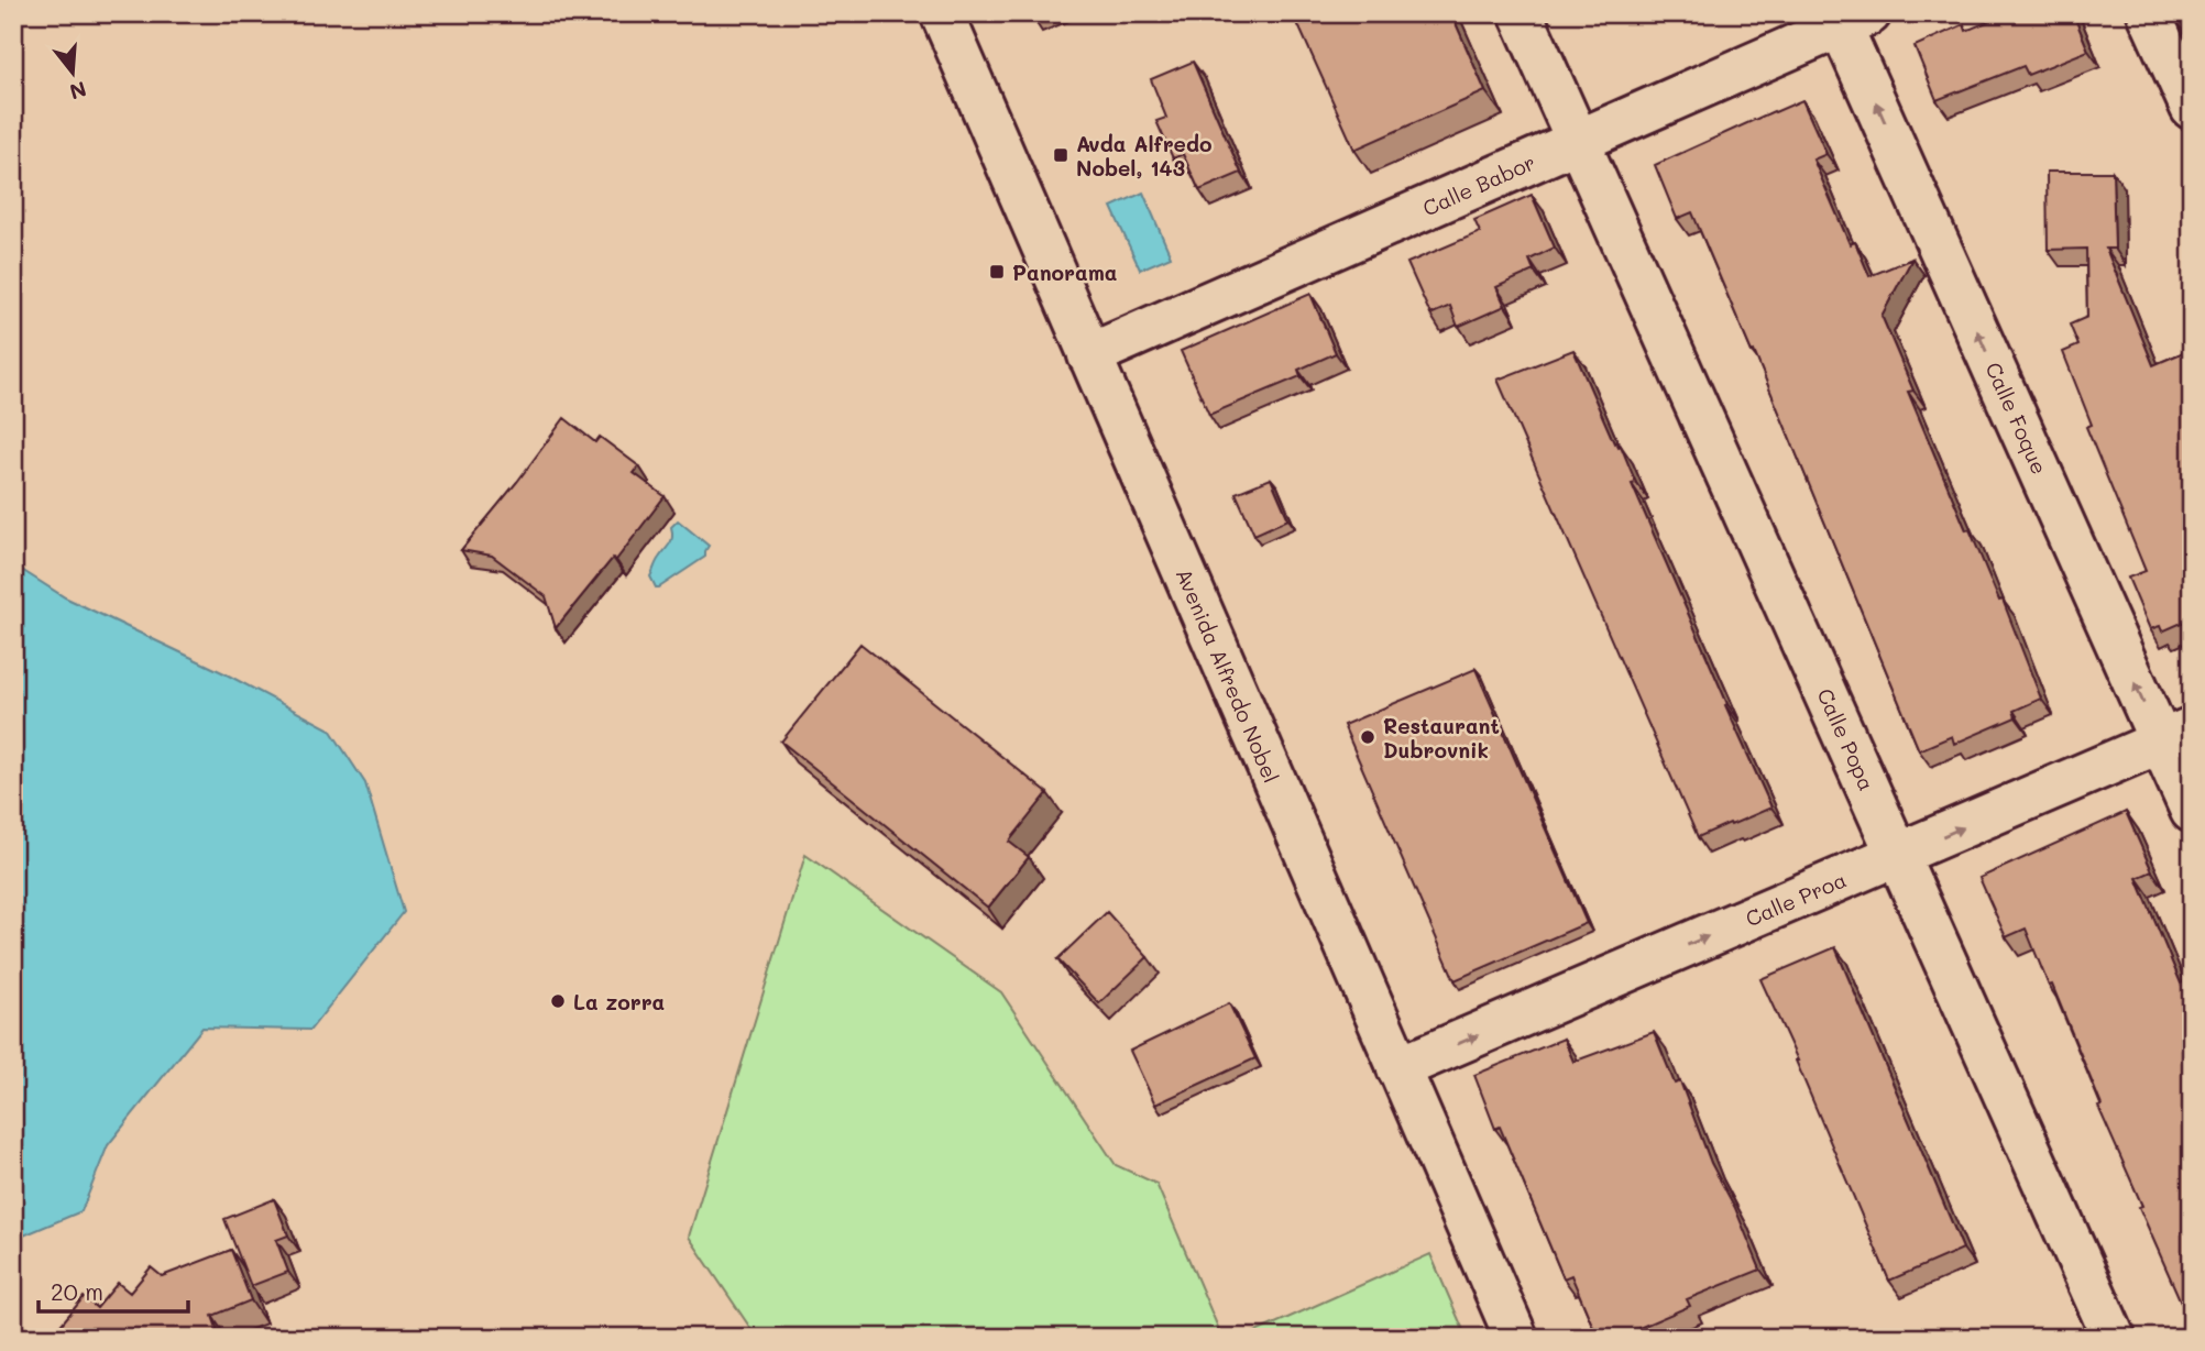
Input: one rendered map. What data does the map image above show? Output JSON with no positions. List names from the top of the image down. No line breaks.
{"streets":{"street":["Calle Babor","Calle Foque","Avenida Alfredo Nobel","Calle Popa","Calle Proa"]},"crossings":[["Calle Babor","Calle Foque"],["Calle Babor","Avenida Alfredo Nobel"],["Calle Babor","Calle Popa"],["Calle Foque","Calle Proa"],["Avenida Alfredo Nobel","Calle Proa"],["Calle Popa","Calle Proa"]],"one_way":["Calle Foque","Calle Proa"],"places":{"transit":["Avda Alfredo Nobel, 143","Panorama"],"other":["Restaurant Dubrovnik","La zorra"]},"scale_bar":"20 m","north":"bottom"}
